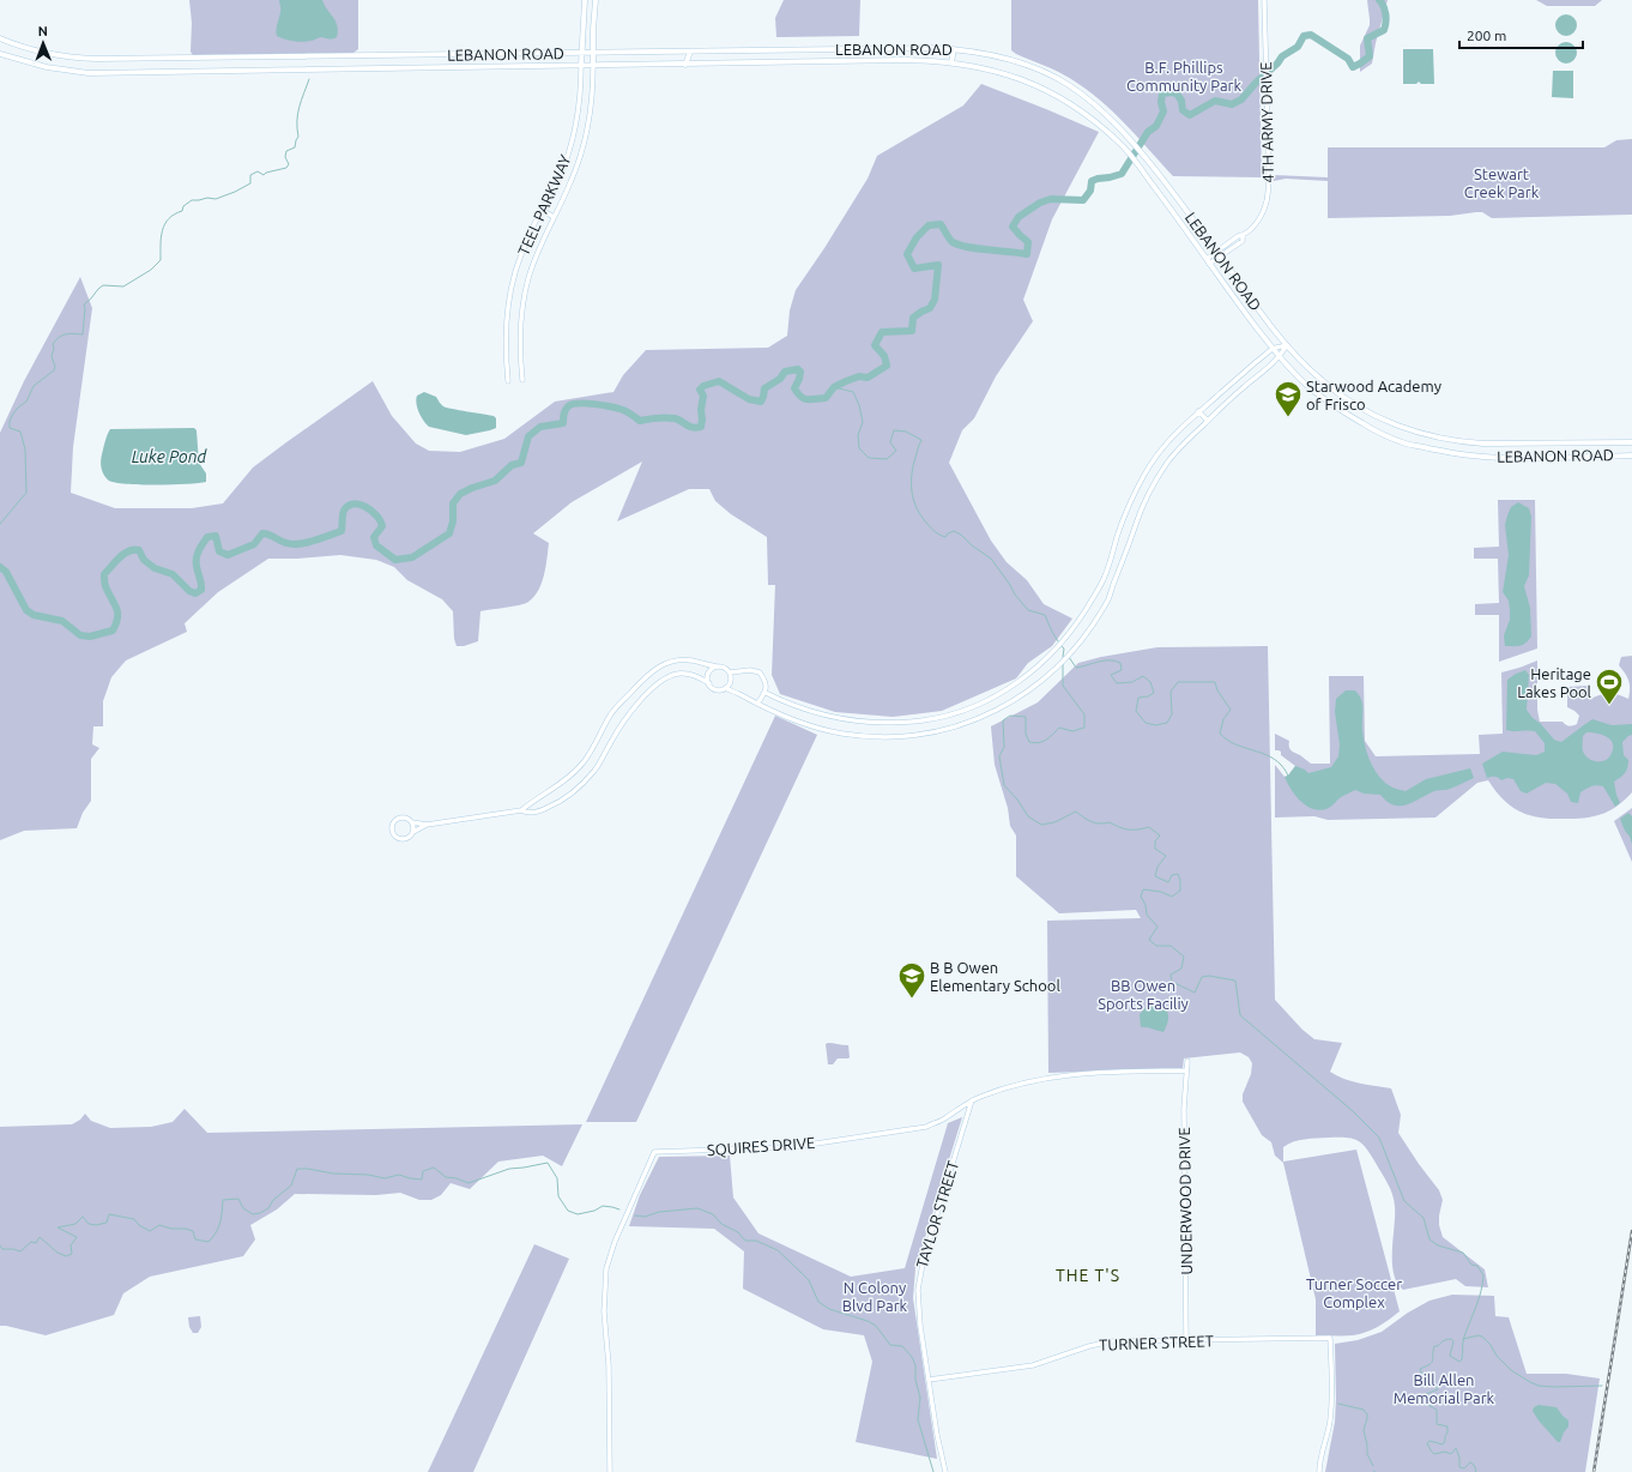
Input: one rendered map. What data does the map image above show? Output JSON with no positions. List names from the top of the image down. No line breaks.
{"streets":{"main road":["LEBANON ROAD","TEEL PARKWAY"],"street":["4TH ARMY DRIVE","SQUIRES DRIVE","UNDERWOOD DRIVE","TAYLOR STREET","TURNER STREET"]},"crossings":[["LEBANON ROAD","4TH ARMY DRIVE"],["LEBANON ROAD","TEEL PARKWAY"],["SQUIRES DRIVE","UNDERWOOD DRIVE"],["SQUIRES DRIVE","TAYLOR STREET"],["UNDERWOOD DRIVE","TURNER STREET"],["TAYLOR STREET","TURNER STREET"]],"districts":["THE T'S"],"water":["Luke Pond"],"parks":["B.F. Phillips Community Park","Stewart Creek Park","BB Owen Sports Faciliy","Turner Soccer Complex","N Colony Blvd Park","Bill Allen Memorial Park"],"places":{"school or university":["Starwood Academy of Frisco","B B Owen Elementary School"],"sports":["Heritage Lakes Pool"]},"scale_bar":"200 m","north":"top"}
